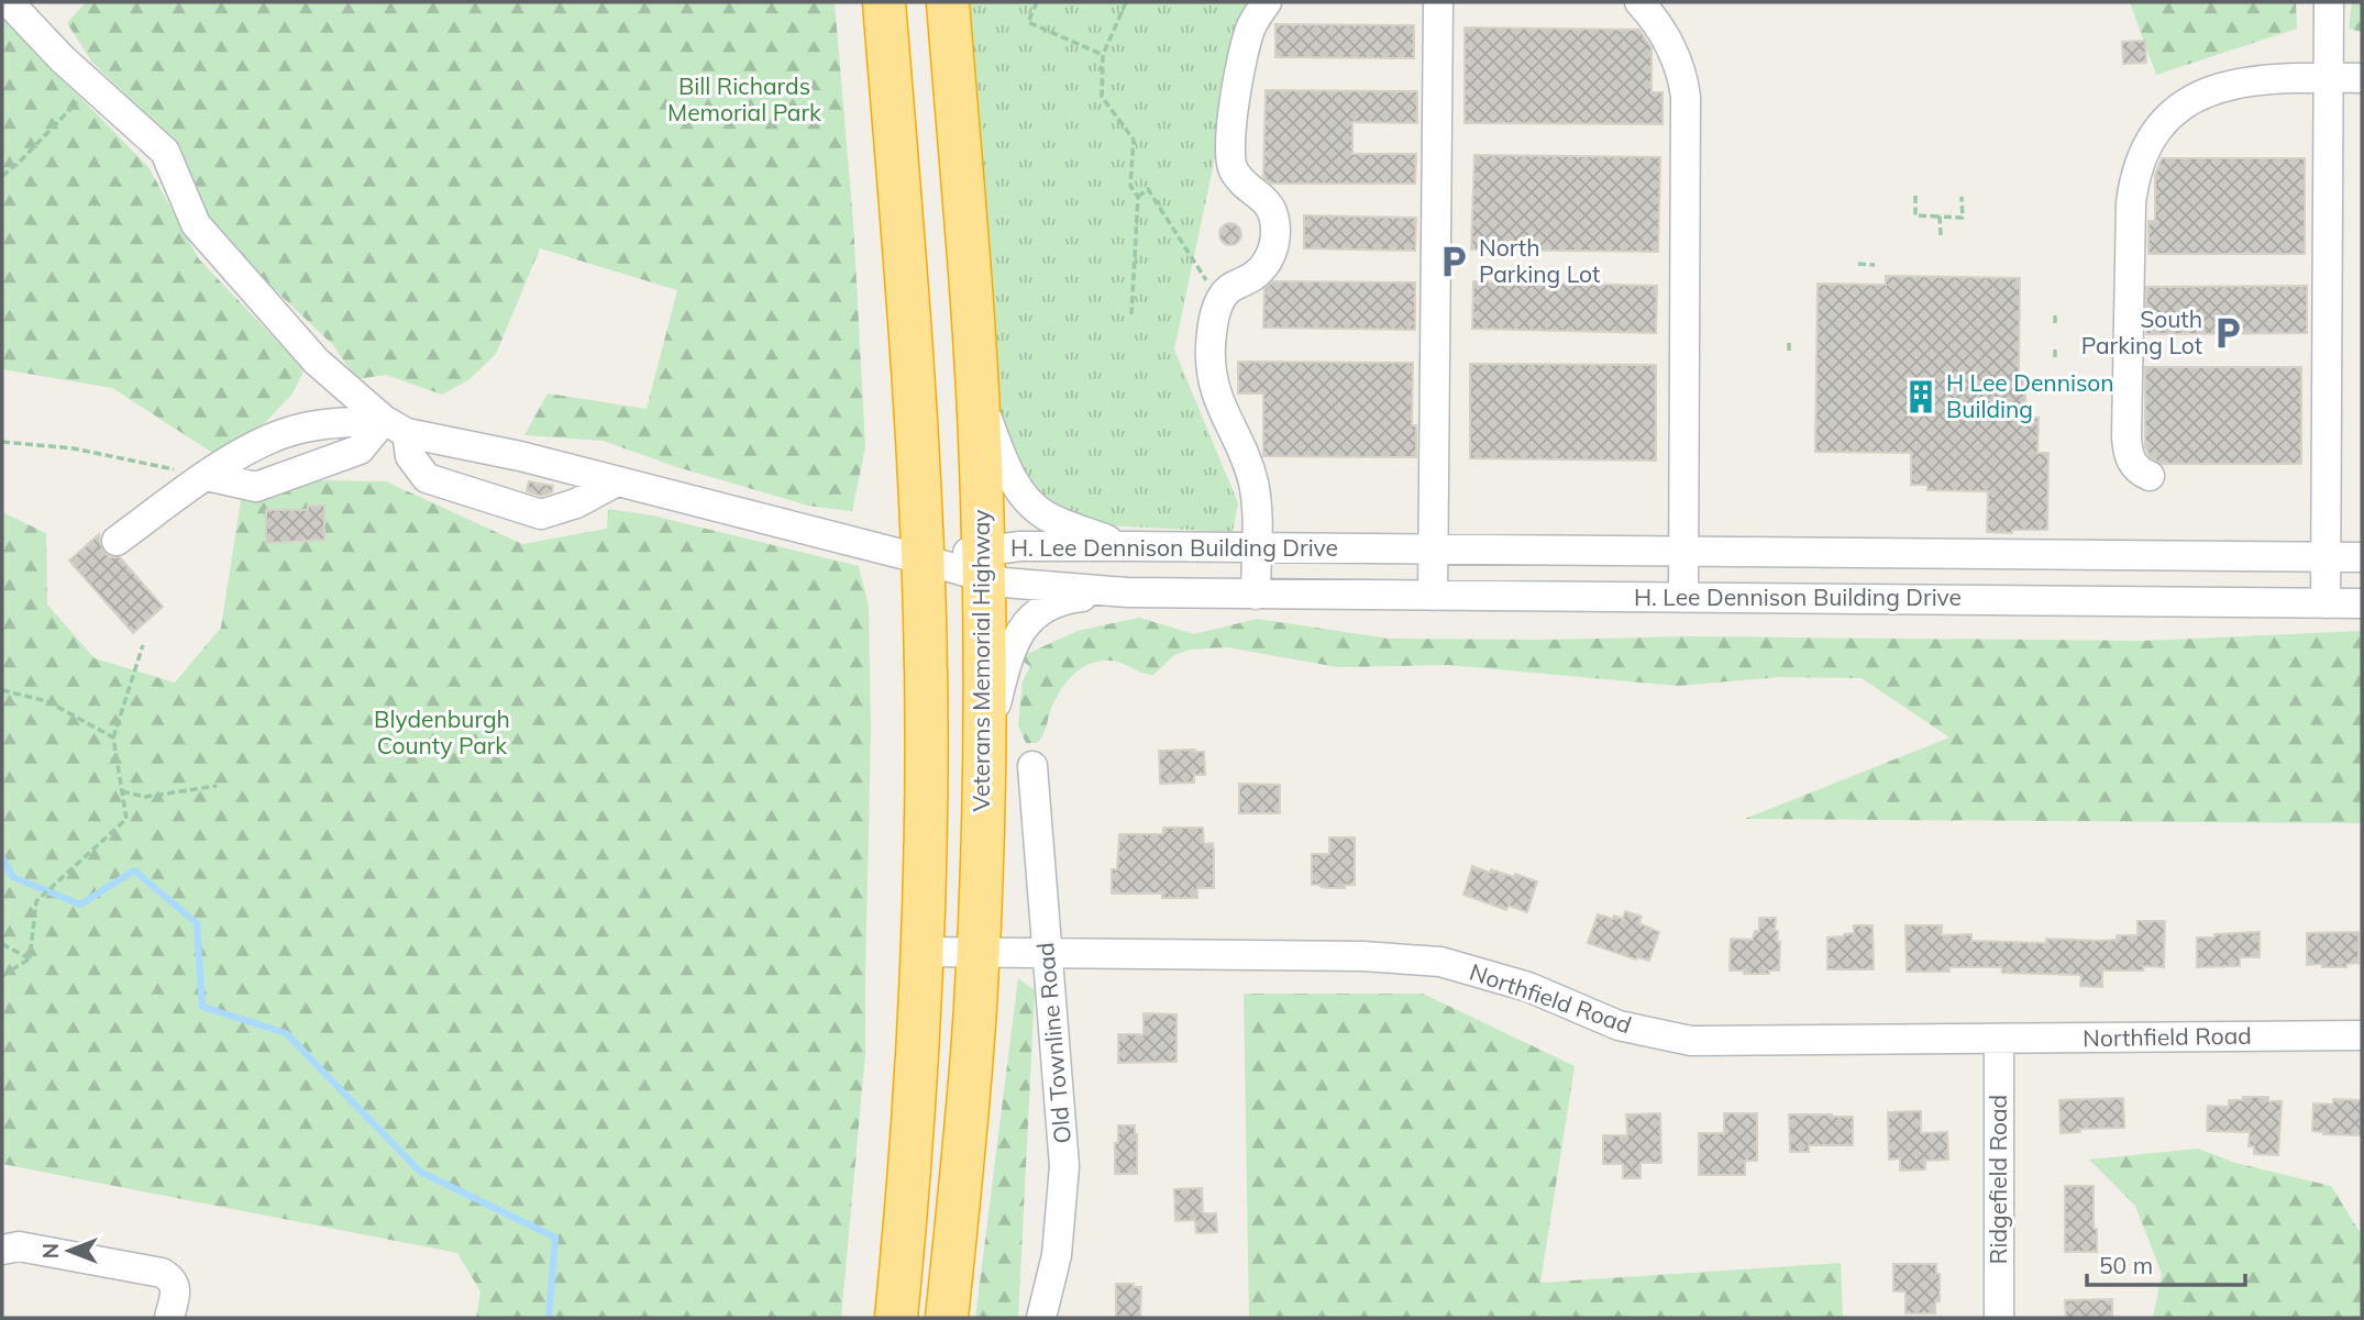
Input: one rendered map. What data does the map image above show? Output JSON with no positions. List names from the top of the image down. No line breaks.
{"streets":{"highway":["Veterans Memorial Highway"],"street":["H. Lee Dennison Building Drive","Northfield Road","Old Townline Road","Ridgefield Road"]},"crossings":[["H. Lee Dennison Building Drive","Veterans Memorial Highway"],["Veterans Memorial Highway","Northfield Road"],["Northfield Road","Old Townline Road"],["Northfield Road","Ridgefield Road"]],"parks":["Bill Richards Memorial Park","Blydenburgh County Park"],"places":{"parking":["North Parking Lot","South Parking Lot"],"building":["H Lee Dennison Building"]},"scale_bar":"50 m","north":"left"}
